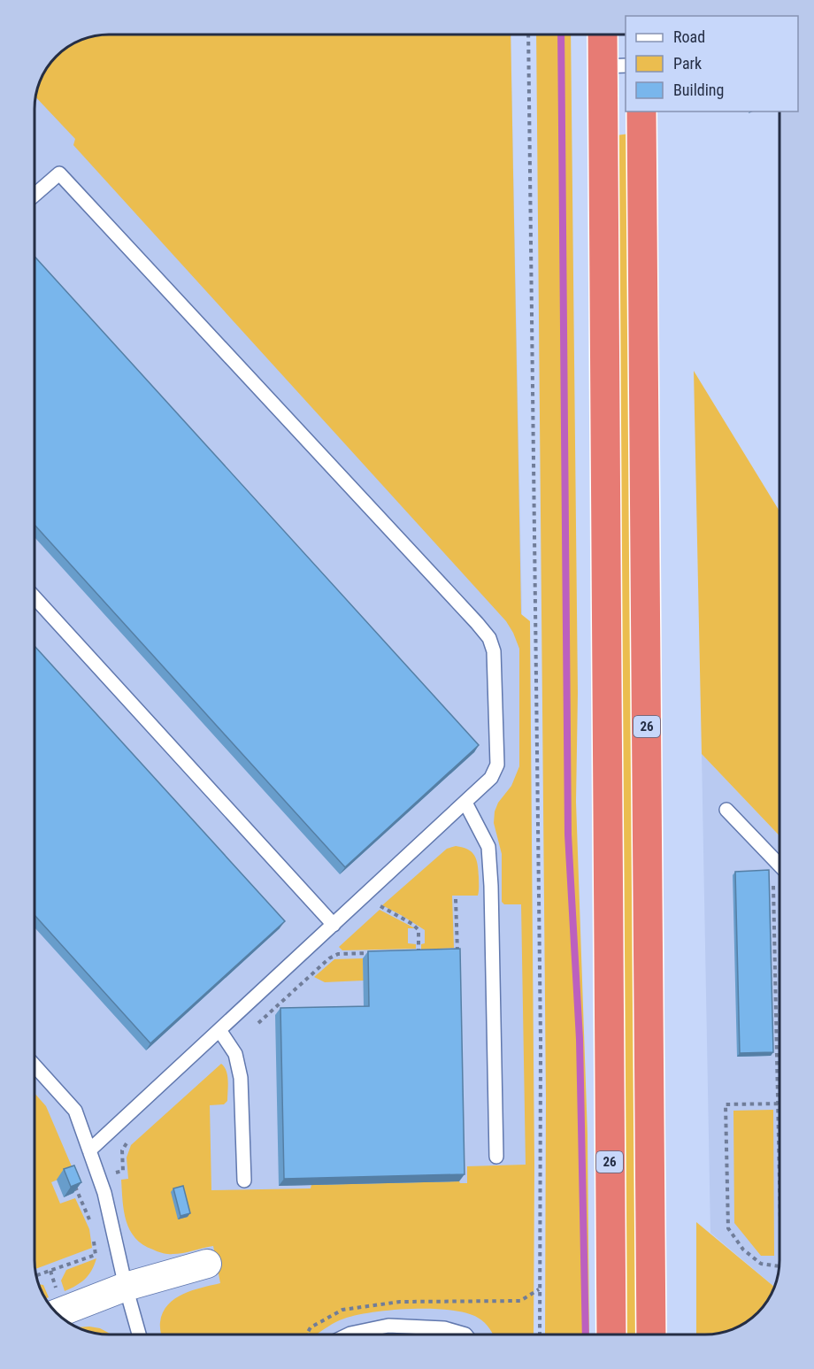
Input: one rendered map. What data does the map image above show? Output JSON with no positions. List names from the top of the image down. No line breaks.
{"streets":{"highway":["26"]},"legend":["Road","Park","Building"]}
